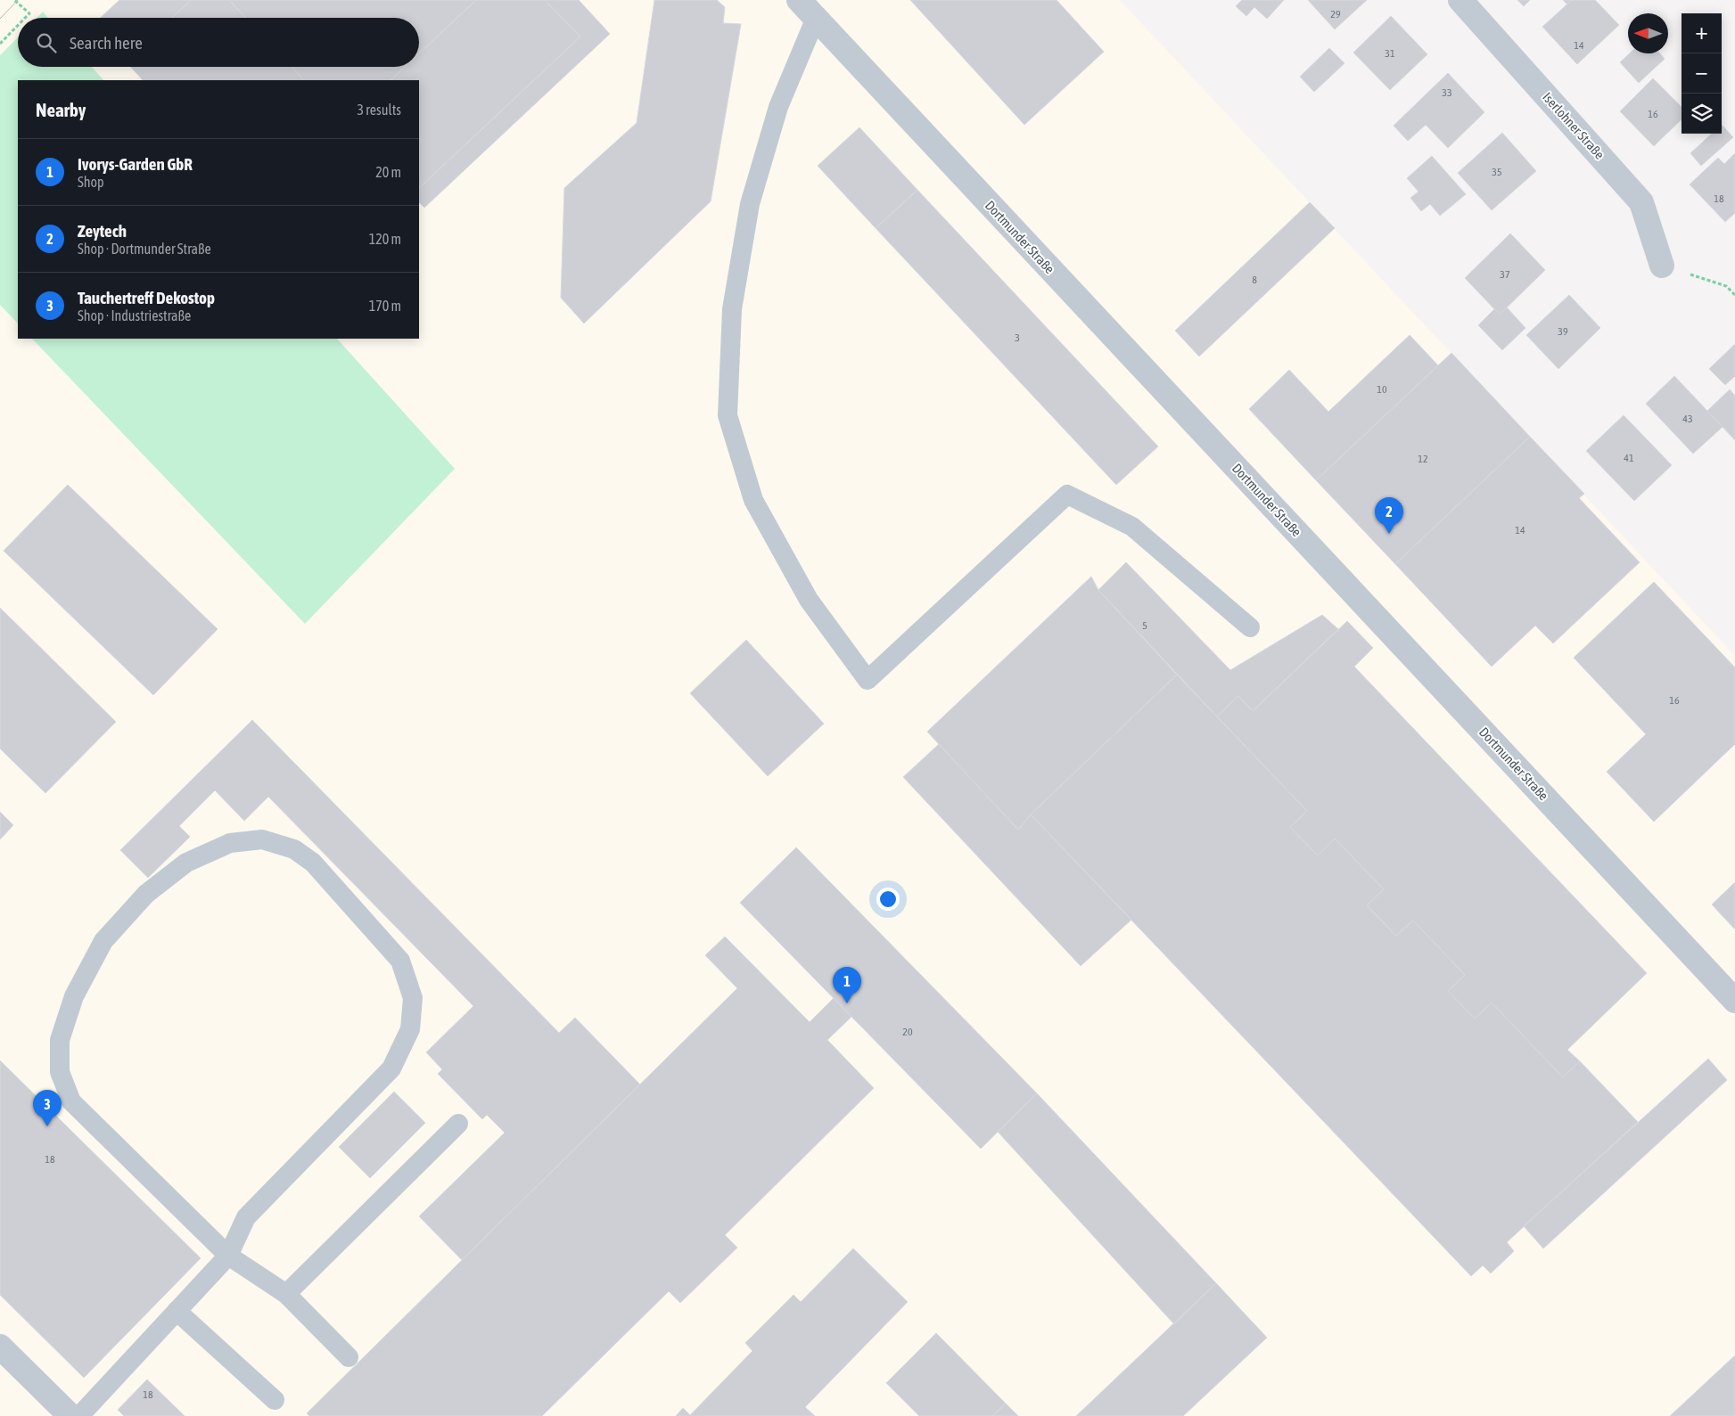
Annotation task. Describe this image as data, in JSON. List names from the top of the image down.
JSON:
{
  "streets": {
    "street": ["Iserlohner Straße", "Dortmunder Straße"]
  },
  "house_numbers": [
    "29",
    "14",
    "31",
    "33",
    "16",
    "35",
    "18",
    "37",
    "8",
    "39",
    "3",
    "10",
    "43",
    "41",
    "12",
    "14",
    "5",
    "16",
    "20",
    "18",
    "18"
  ],
  "north": "left",
  "page": {
    "map_buttons": ["+", "−"],
    "search": "Search here",
    "heading": ["Nearby", "3 results"],
    "list": [
      {
        "mark": "1",
        "name": "Ivorys-Garden GbR",
        "note": "Shop",
        "value": "20 m"
      },
      {
        "mark": "2",
        "name": "Zeytech",
        "note": "Shop · Dortmunder Straße",
        "value": "120 m"
      },
      {
        "mark": "3",
        "name": "Tauchertreff Dekostop",
        "note": "Shop · Industriestraße",
        "value": "170 m"
      }
    ],
    "pins": ["2", "1", "3"]
  }
}
